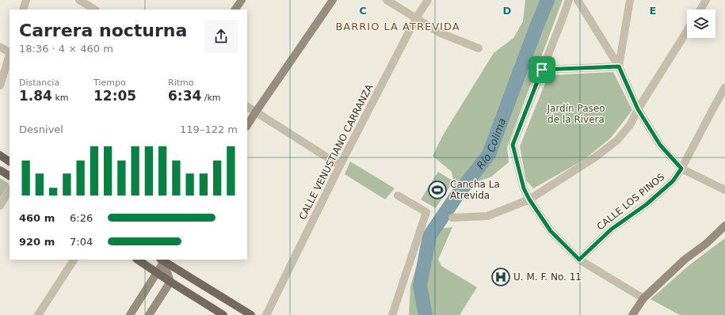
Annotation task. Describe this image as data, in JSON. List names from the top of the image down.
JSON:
{
  "streets": {
    "street": ["CALLE VENUSTIANO CARRANZA", "CALLE LOS PINOS"]
  },
  "districts": ["BARRIO LA ATREVIDA"],
  "water": ["Río Colima"],
  "parks": ["Jardín Paseo de la Rivera"],
  "places": {
    "sports": ["Cancha La Atrevida"],
    "hospital": ["U. M. F. No. 11"]
  },
  "page": {
    "heading": ["Carrera nocturna", "18:36 · 4 × 460 m"],
    "stats": [
      ["Distancia", "1.84 km"],
      ["Tiempo", "12:05"],
      ["Ritmo", "6:34 /km"]
    ],
    "chart": ["Desnivel", "119–122 m"],
    "list": [
      {
        "name": "460 m",
        "note": "6:26"
      },
      {
        "name": "920 m",
        "note": "7:04"
      }
    ]
  },
  "grid": {
    "columns": ["C", "D", "E"]
  }
}
